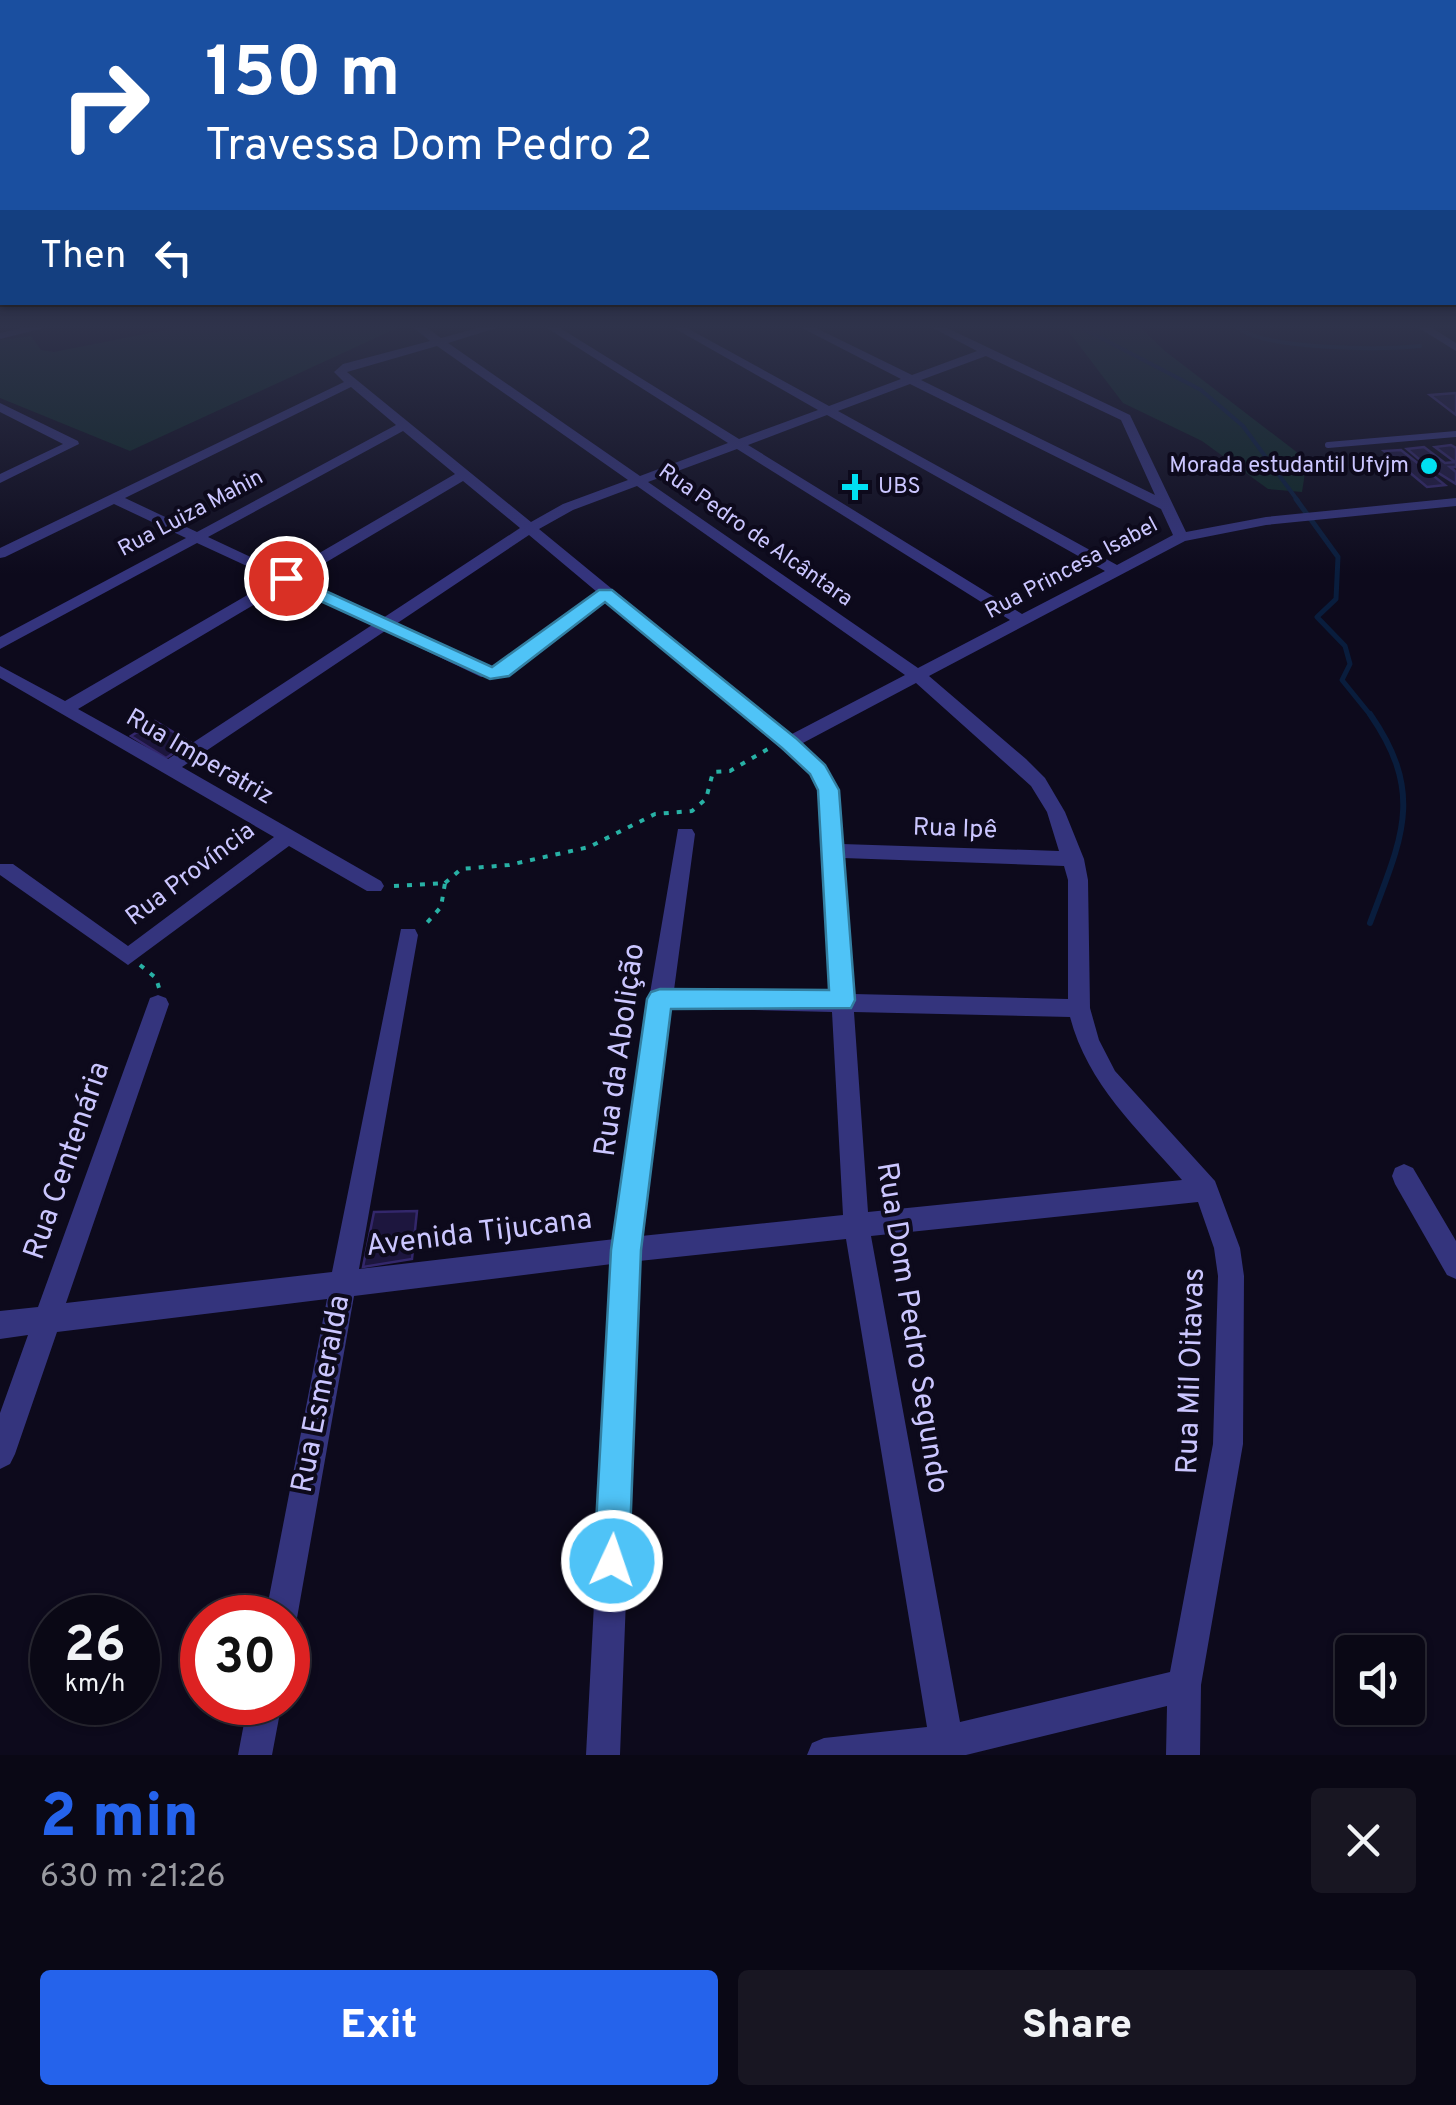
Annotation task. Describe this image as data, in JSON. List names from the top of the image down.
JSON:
{
  "streets": {
    "street": [
      "Rua Luiza Mahin",
      "Rua Pedro de Alcântara",
      "Rua Princesa Isabel",
      "Rua Imperatriz",
      "Rua Ipê",
      "Rua Província",
      "Rua da Abolição",
      "Rua Centenária",
      "Avenida Tijucana",
      "Rua Dom Pedro Segundo",
      "Rua Mil Oitavas",
      "Rua Esmeralda"
    ]
  },
  "crossings": [
    ["Rua Luiza Mahin", "Rua Dom Pedro Segundo"],
    ["Rua Pedro de Alcântara", "Rua Princesa Isabel"],
    ["Rua Pedro de Alcântara", "Rua Mil Oitavas"],
    ["Rua Princesa Isabel", "Rua Dom Pedro Segundo"],
    ["Rua Princesa Isabel", "Rua Mil Oitavas"],
    ["Rua Imperatriz", "Rua Província"],
    ["Rua Ipê", "Rua Dom Pedro Segundo"],
    ["Rua Ipê", "Rua Mil Oitavas"],
    ["Rua da Abolição", "Avenida Tijucana"],
    ["Rua Centenária", "Avenida Tijucana"],
    ["Avenida Tijucana", "Rua Dom Pedro Segundo"],
    ["Avenida Tijucana", "Rua Mil Oitavas"],
    ["Avenida Tijucana", "Rua Esmeralda"]
  ],
  "places": {
    "other": ["Morada estudantil Ufvjm"],
    "health": ["UBS"]
  },
  "page": {
    "turn": ["150 m", "Travessa Dom Pedro 2"],
    "then": "Then",
    "speed": "26 km/h",
    "limit": "30",
    "heading": ["2 min", "630 m · 21:26"],
    "buttons": ["Exit", "Share"]
  }
}
